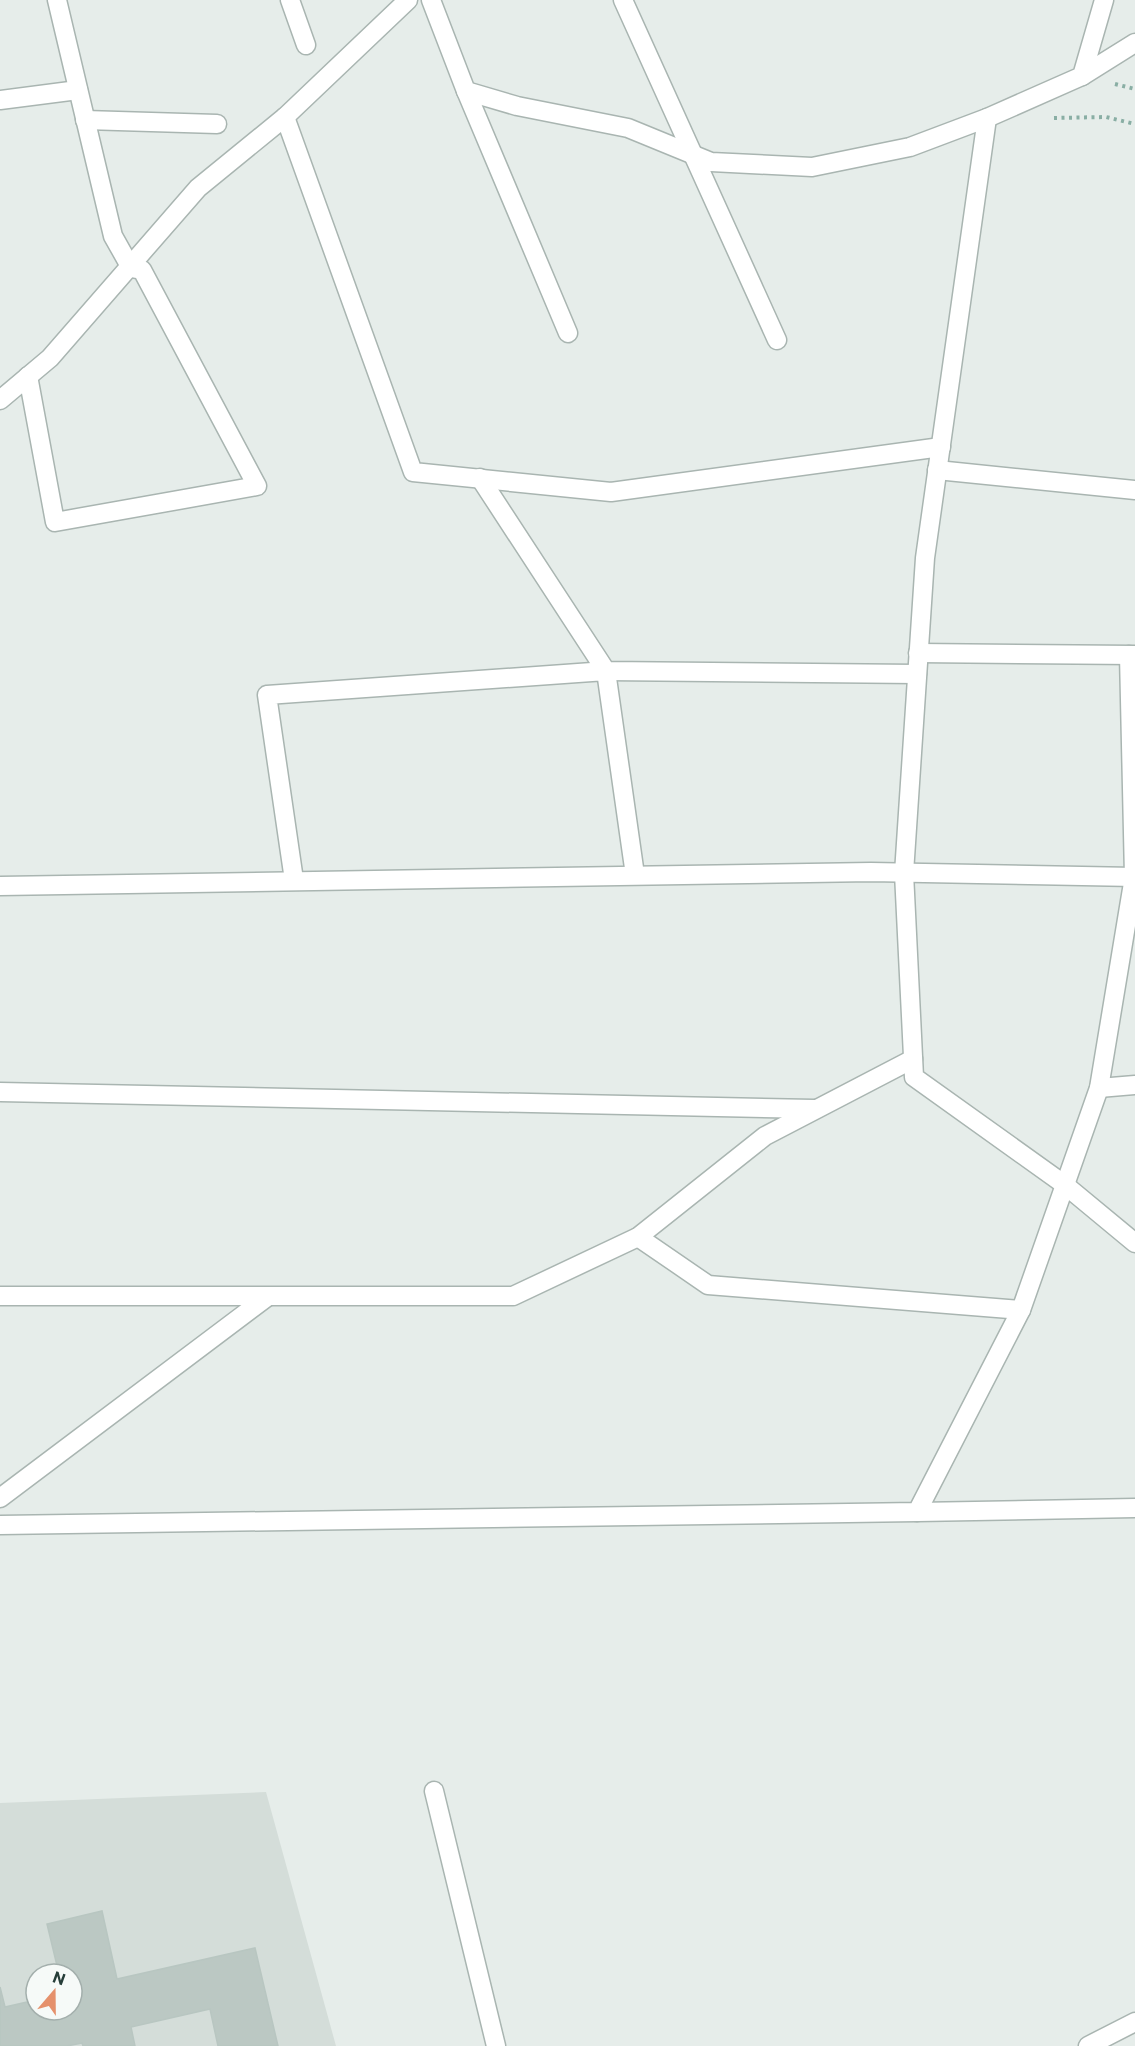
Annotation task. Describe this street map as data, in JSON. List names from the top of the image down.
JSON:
{
  "north": "top"
}
